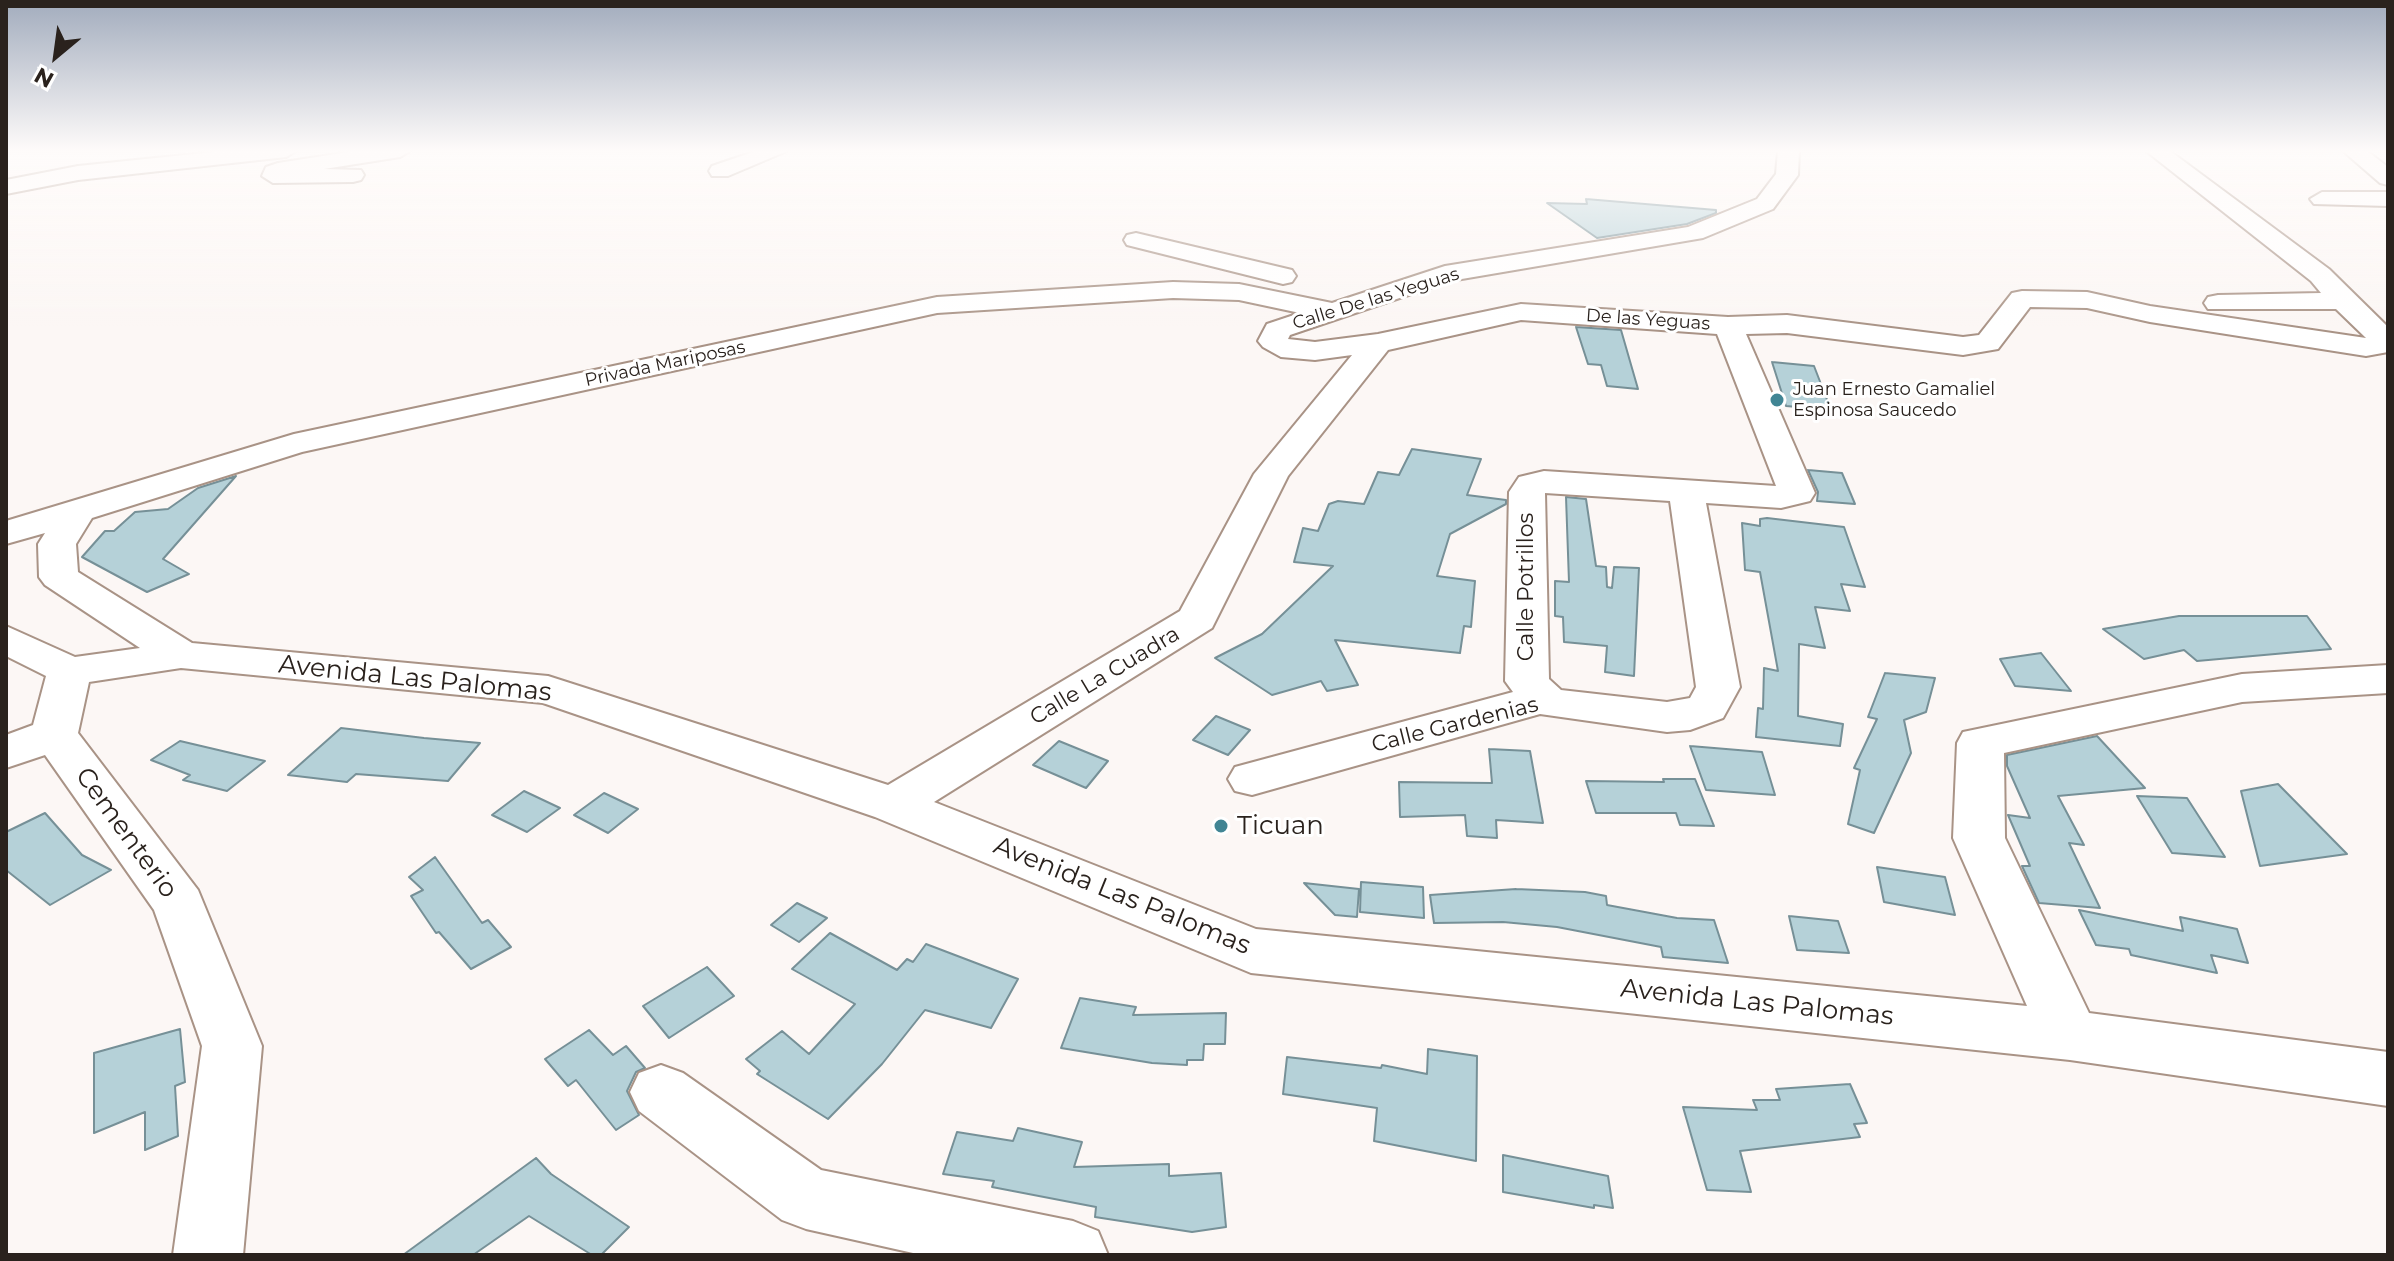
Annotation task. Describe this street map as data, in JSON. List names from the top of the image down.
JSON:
{
  "streets": {
    "street": [
      "Calle De las Yeguas",
      "De las Yeguas",
      "Privada Mariposas",
      "Calle Potrillos",
      "Calle La Cuadra",
      "Avenida Las Palomas",
      "Calle Gardenias",
      "Cementerio"
    ]
  },
  "crossings": [
    ["Calle De las Yeguas", "De las Yeguas"],
    ["Calle De las Yeguas", "Privada Mariposas"],
    ["De las Yeguas", "Calle Potrillos"],
    ["De las Yeguas", "Calle La Cuadra"],
    ["De las Yeguas", "Calle Gardenias"],
    ["Calle Potrillos", "Calle Gardenias"],
    ["Calle La Cuadra", "Avenida Las Palomas"],
    ["Avenida Las Palomas", "Cementerio"]
  ],
  "places": ["Juan Ernesto Gamaliel Espinosa Saucedo", "Ticuan"],
  "north": "bottom left"
}
